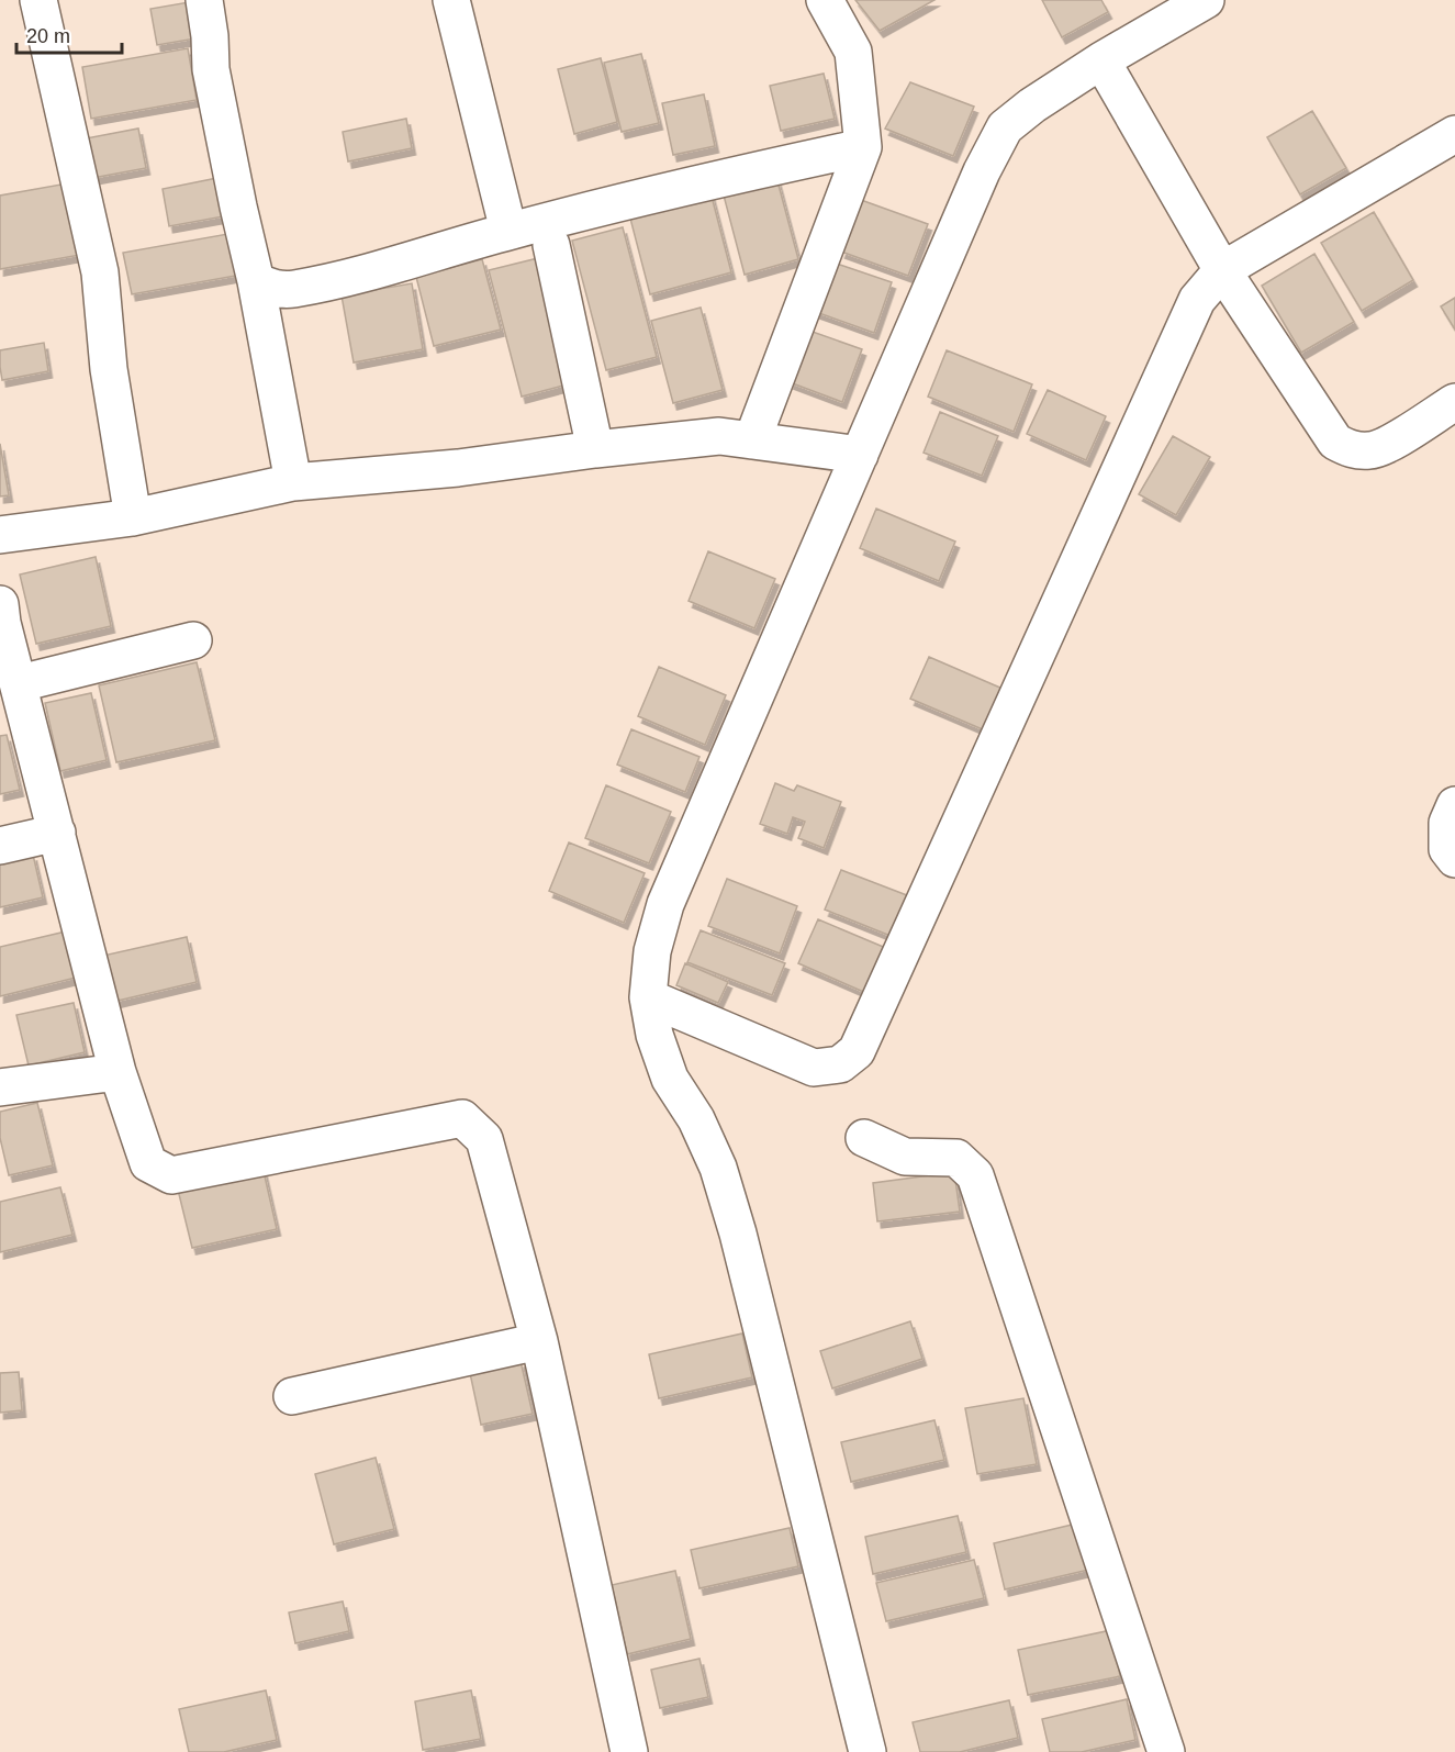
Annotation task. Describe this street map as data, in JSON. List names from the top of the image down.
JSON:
{
  "scale_bar": "20 m"
}
